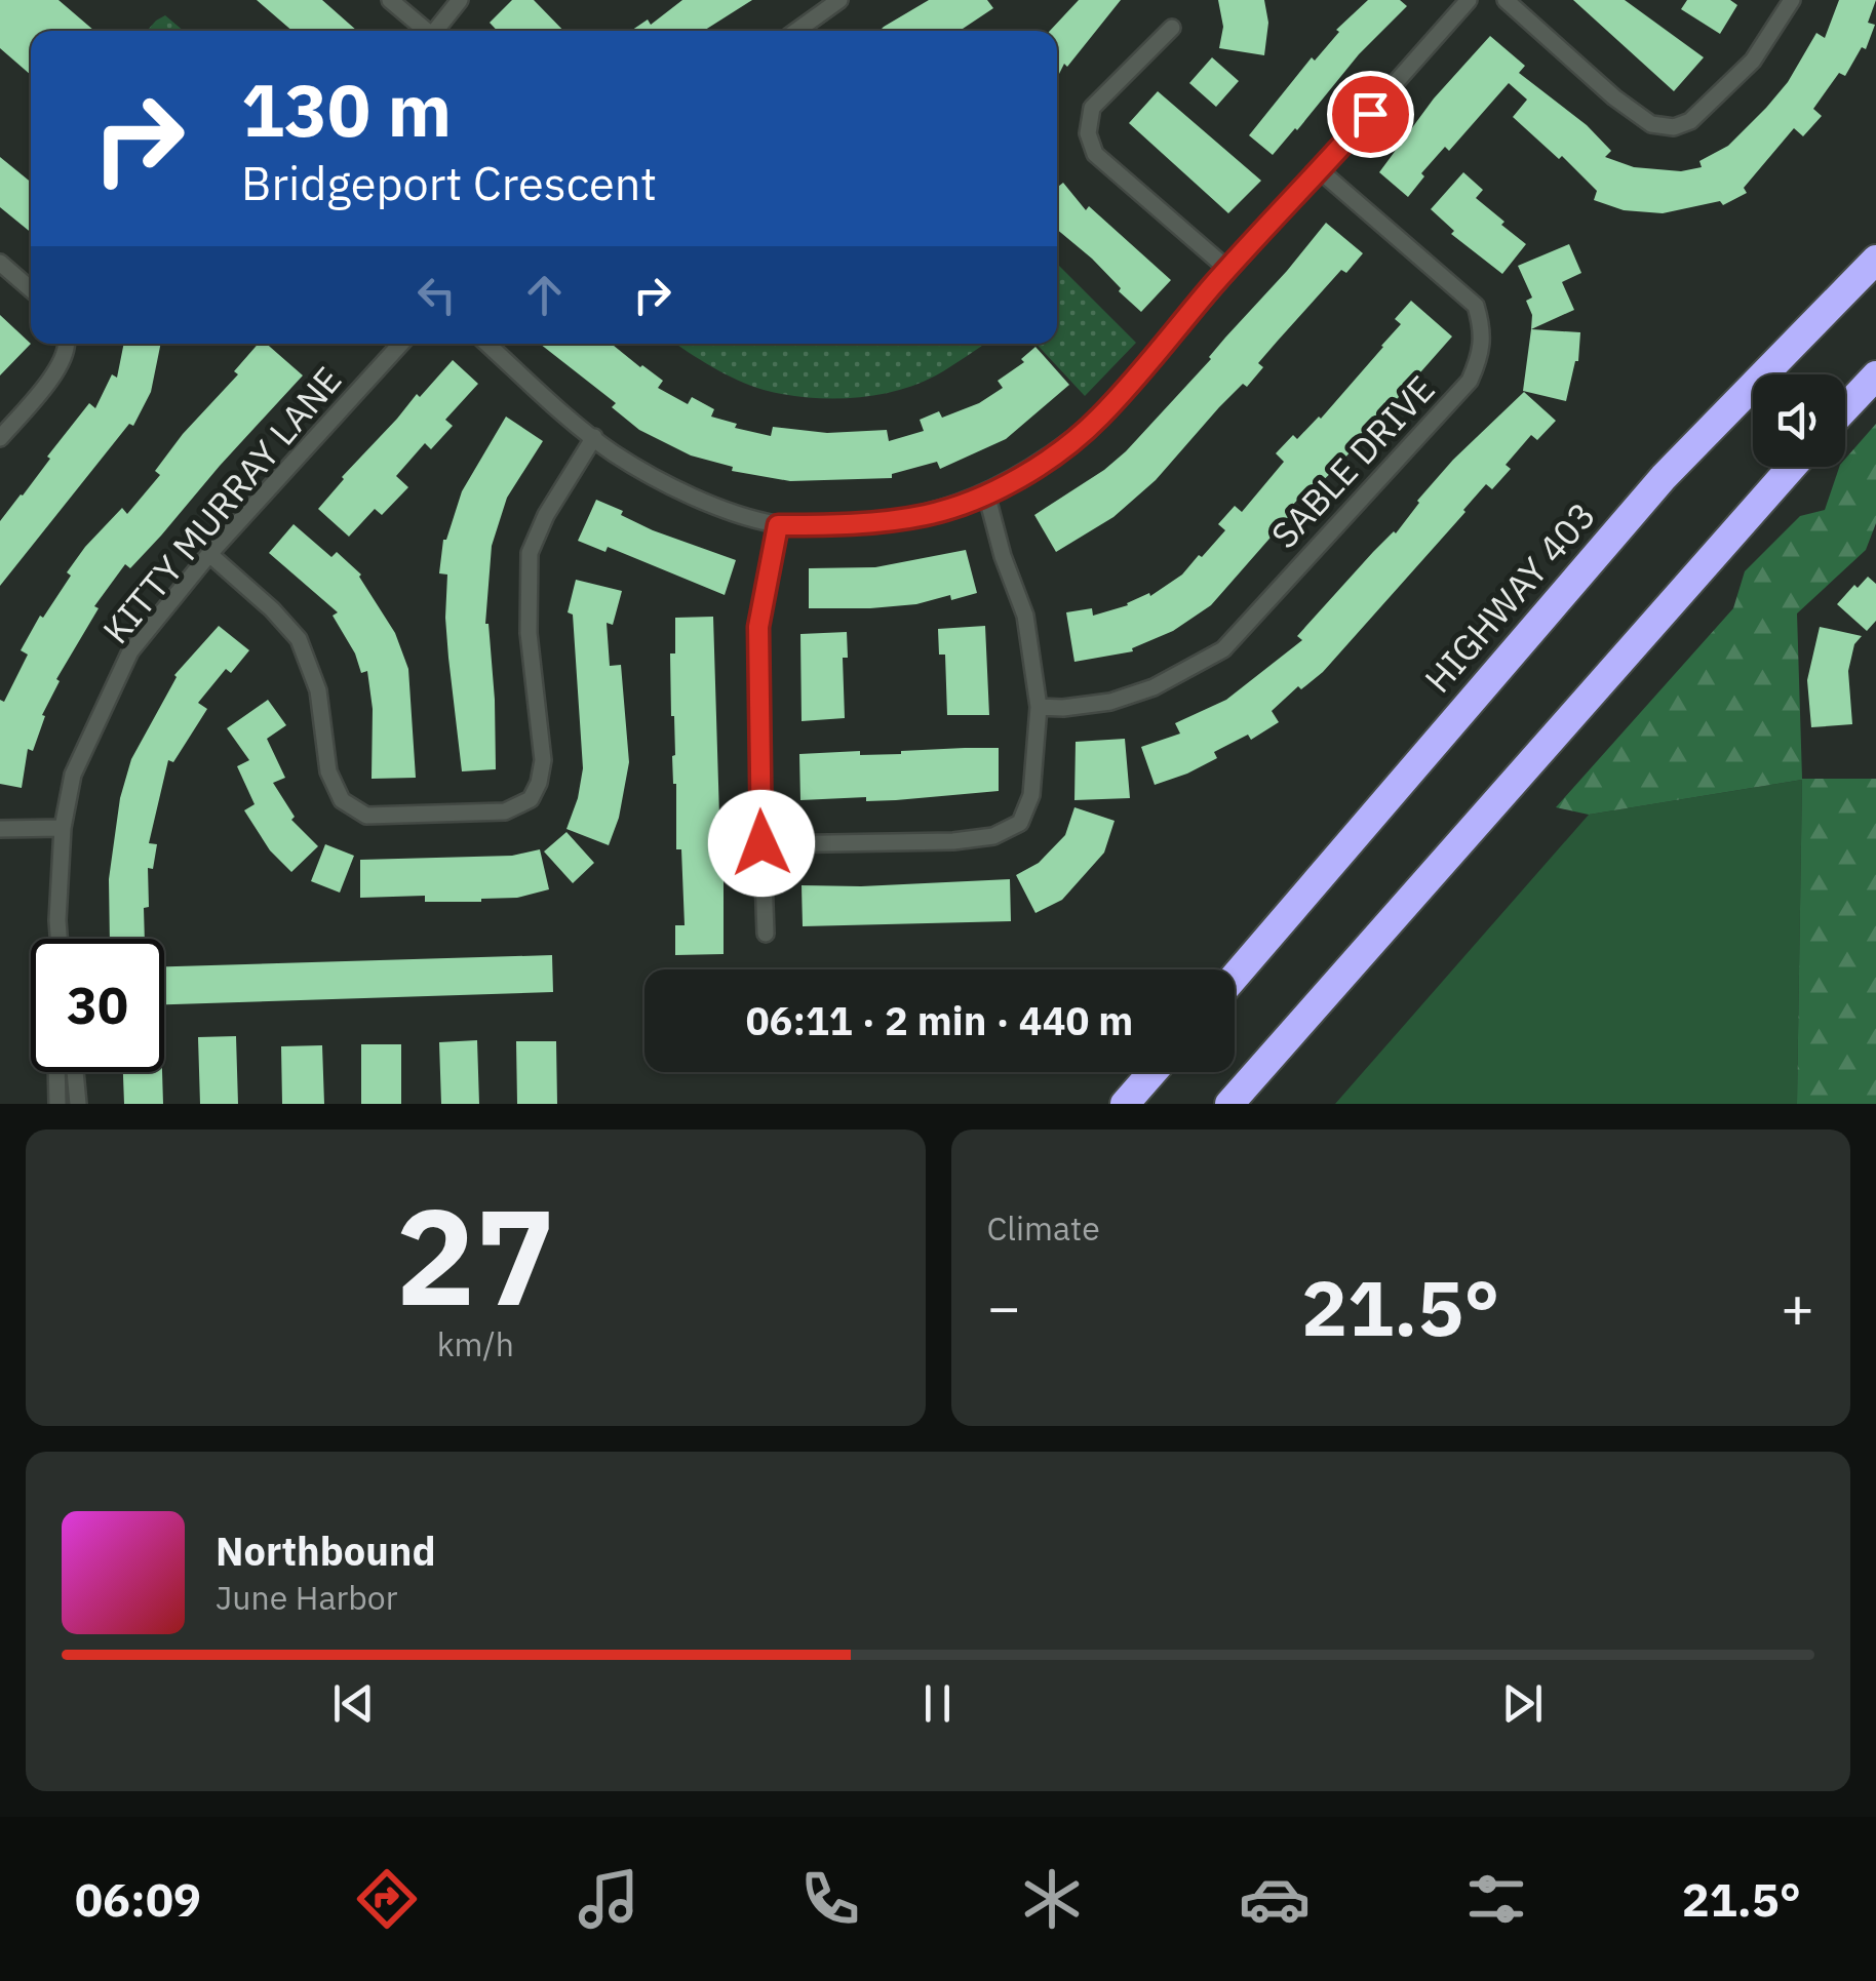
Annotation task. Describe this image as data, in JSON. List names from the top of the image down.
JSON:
{
  "streets": {
    "highway": ["HIGHWAY 403"],
    "street": ["SABLE DRIVE", "KITTY MURRAY LANE"]
  },
  "page": {
    "turn": ["130 m", "Bridgeport Crescent"],
    "limit": "30",
    "trip": "06:11 · 2 min · 440 m",
    "tile": [
      ["27", "km/h"],
      "Climate"
    ],
    "heat": ["−", "21.5°", "+"],
    "song": ["Northbound", "June Harbor"],
    "tabs": ["06:09", "21.5°"]
  }
}
